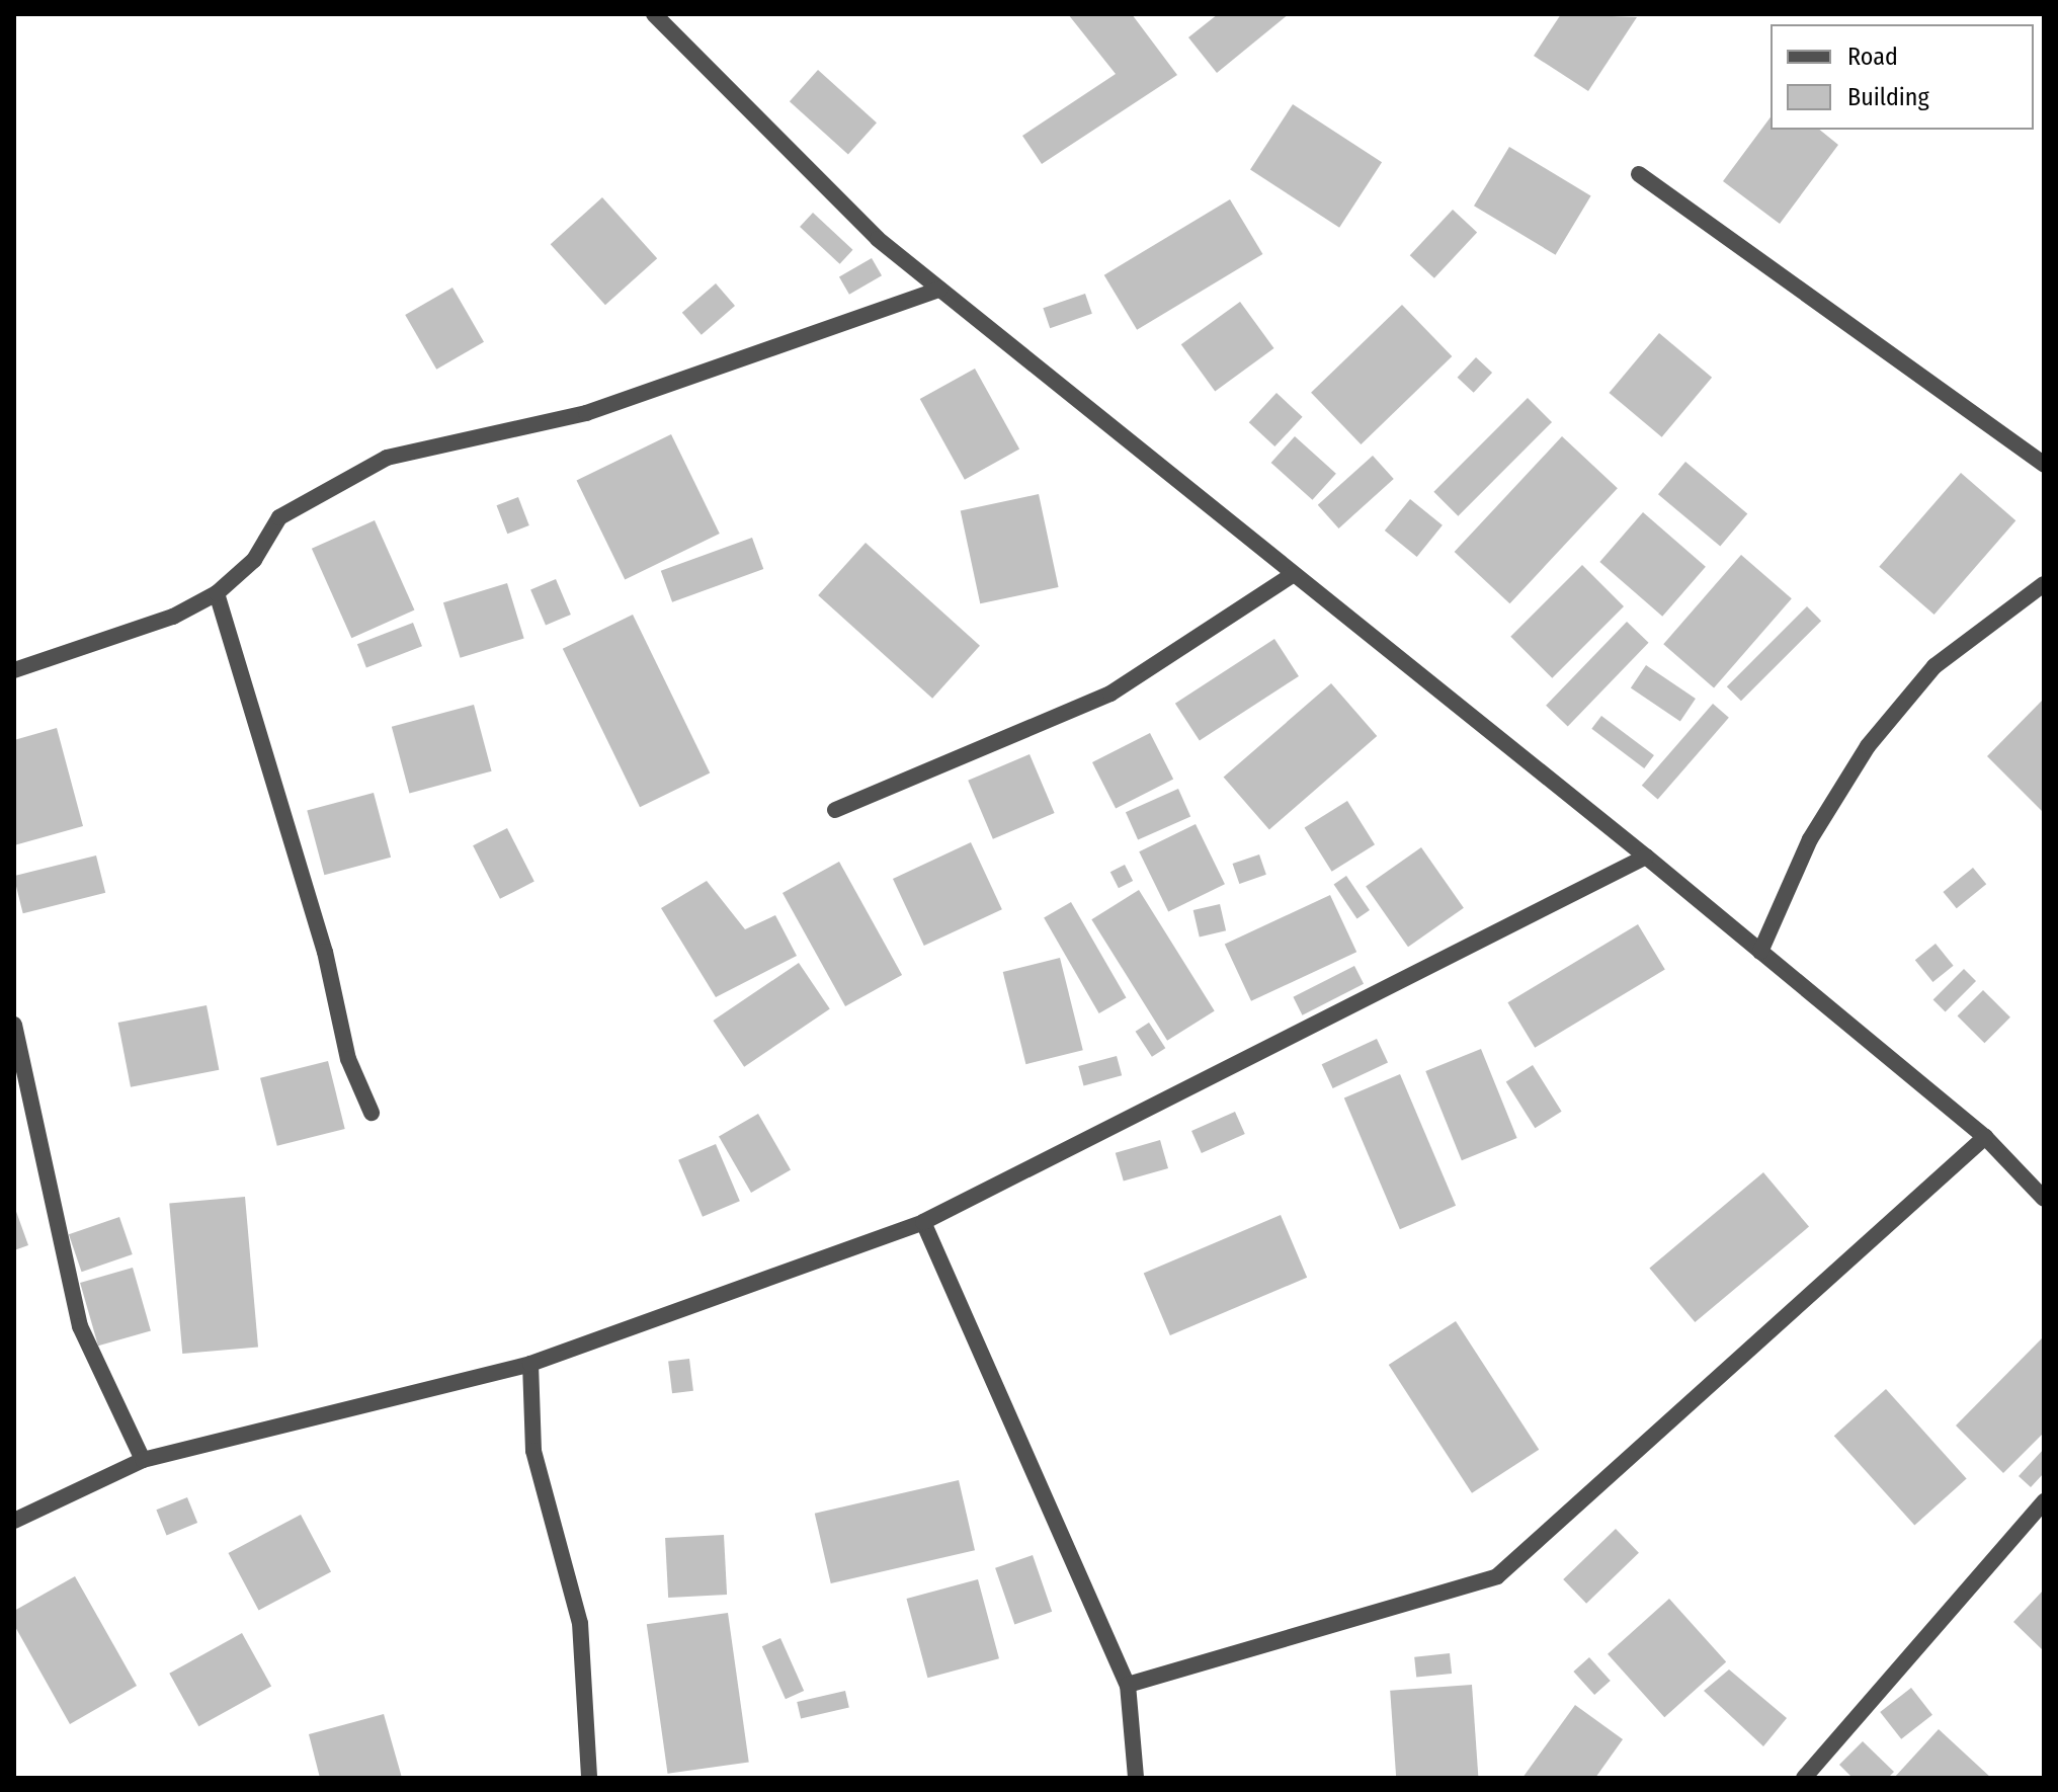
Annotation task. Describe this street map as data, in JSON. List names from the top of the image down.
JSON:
{
  "legend": ["Road", "Building"]
}
